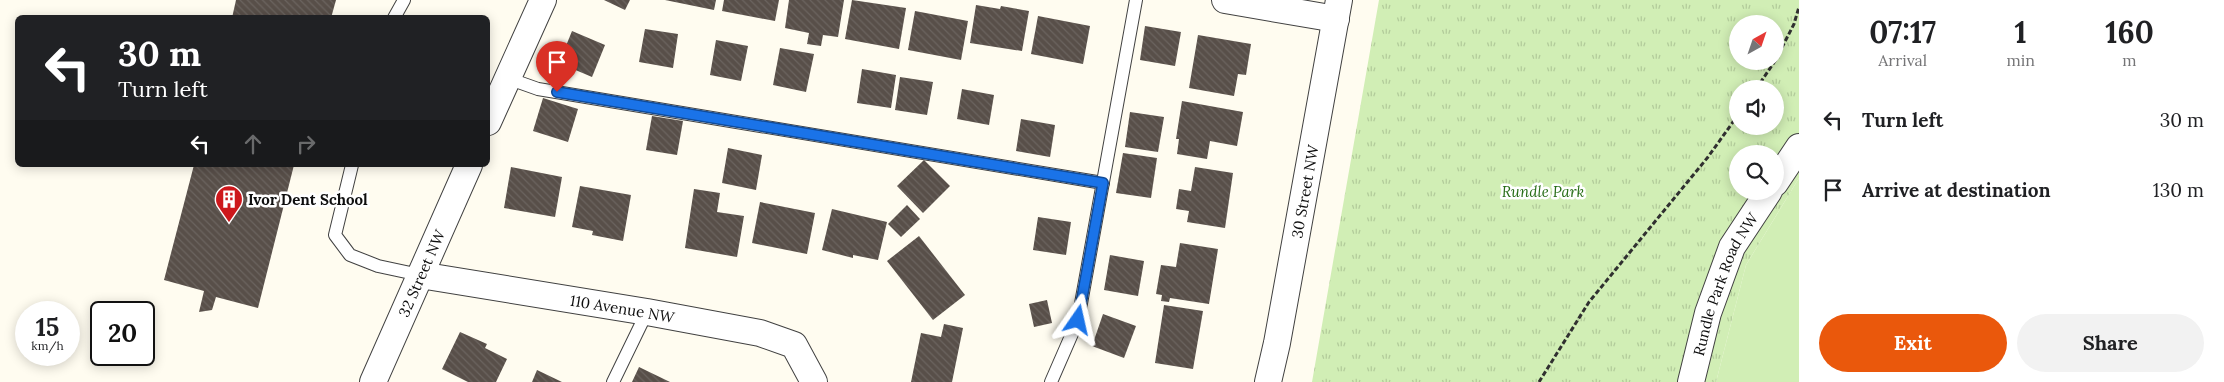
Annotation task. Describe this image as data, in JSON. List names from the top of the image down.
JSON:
{
  "streets": {
    "street": [
      "30 Street NW",
      "32 Street NW",
      "Rundle Park Road NW",
      "110 Avenue NW"
    ]
  },
  "crossings": [
    ["32 Street NW", "110 Avenue NW"]
  ],
  "parks": ["Rundle Park"],
  "places": {
    "building": ["Ivor Dent School"]
  },
  "north": "top right",
  "page": {
    "eta": [
      "07:17",
      "Arrival",
      "1",
      "min",
      "160",
      "m"
    ],
    "turn": ["30 m", "Turn left"],
    "list": [
      {
        "name": "Turn left",
        "value": "30 m"
      },
      {
        "name": "Arrive at destination",
        "value": "130 m"
      }
    ],
    "speed": "15 km/h",
    "limit": "20",
    "buttons": ["Exit", "Share"]
  }
}
